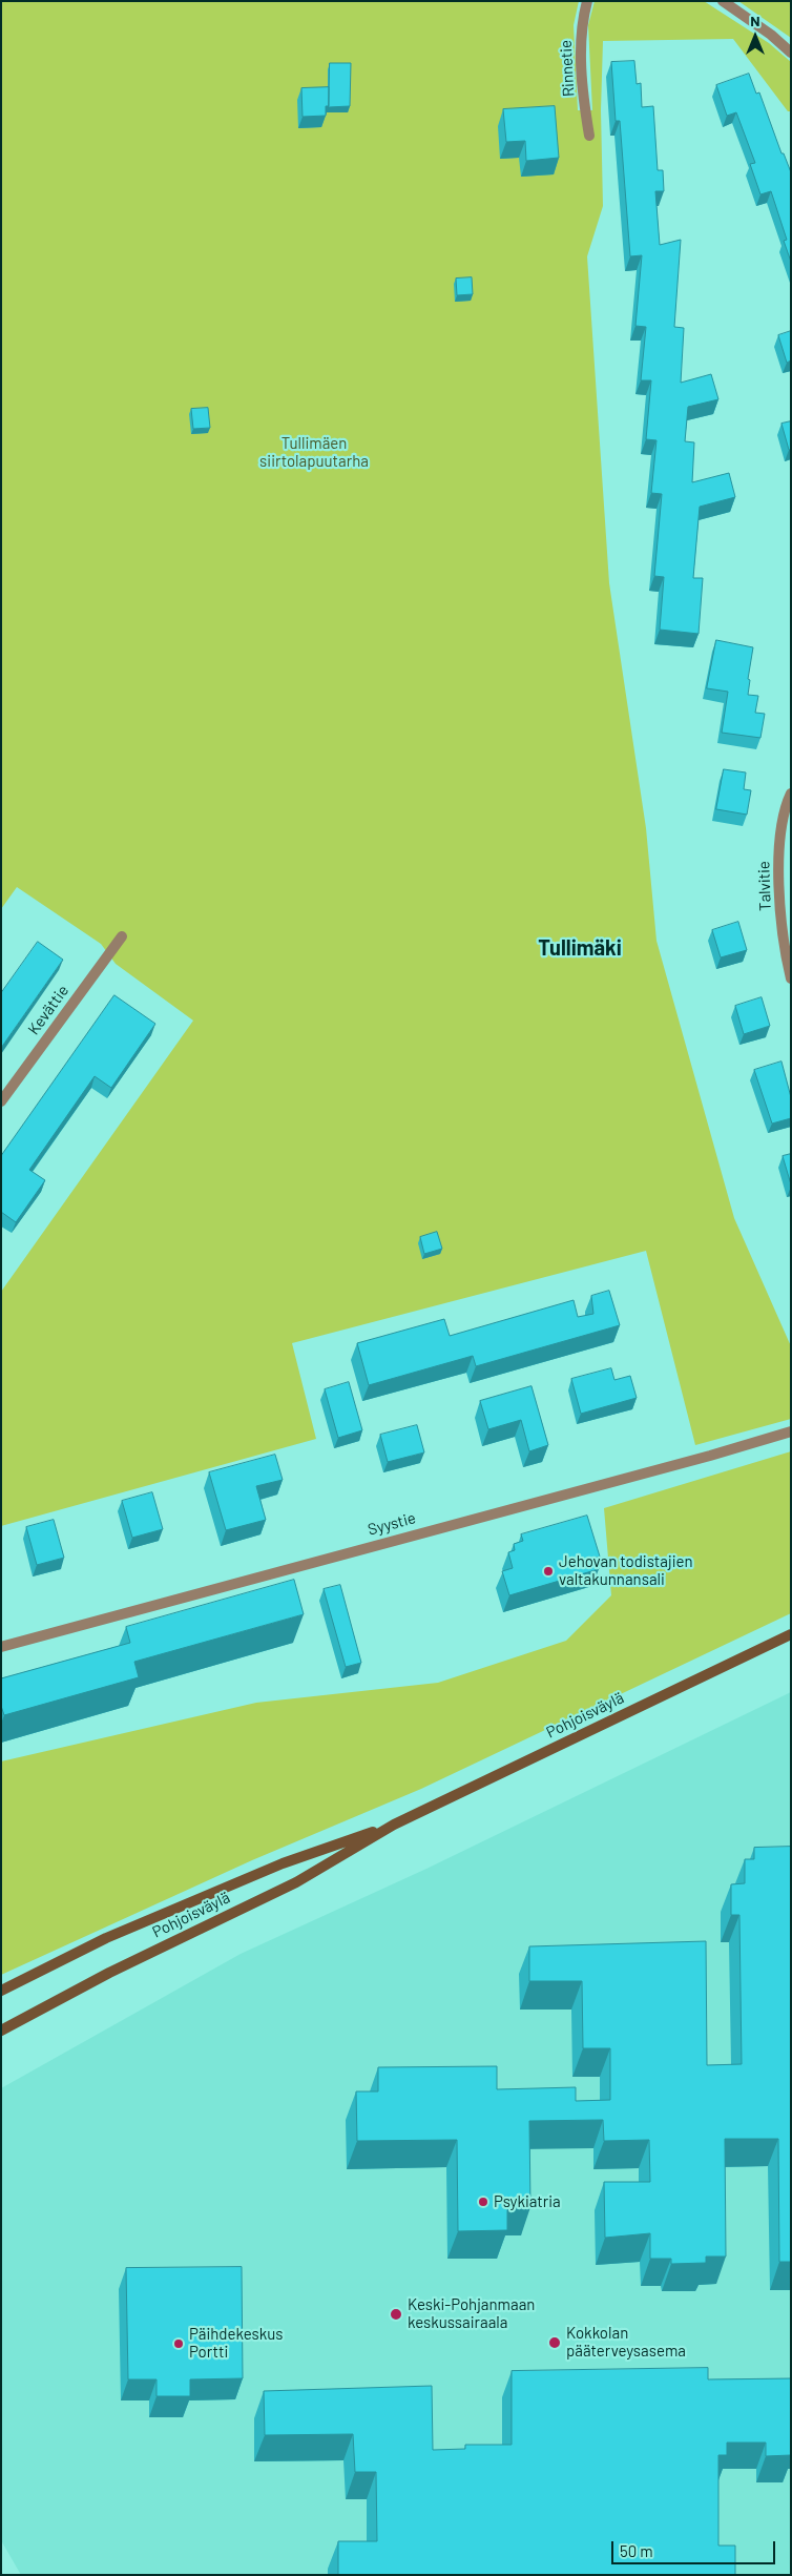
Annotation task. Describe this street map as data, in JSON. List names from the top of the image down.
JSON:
{
  "streets": {
    "main road": ["Pohjoisväylä"],
    "street": [
      "Rinnetie",
      "Talvitie",
      "Kevättie",
      "Syystie"
    ]
  },
  "districts": ["Tullimäki"],
  "parks": ["Tullimäen siirtolapuutarha"],
  "places": [
    "Jehovan todistajien valtakunnansali",
    "Psykiatria",
    "Keski-Pohjanmaan keskussairaala",
    "Kokkolan pääterveysasema",
    "Päihdekeskus Portti"
  ],
  "scale_bar": "50 m",
  "north": "top"
}
